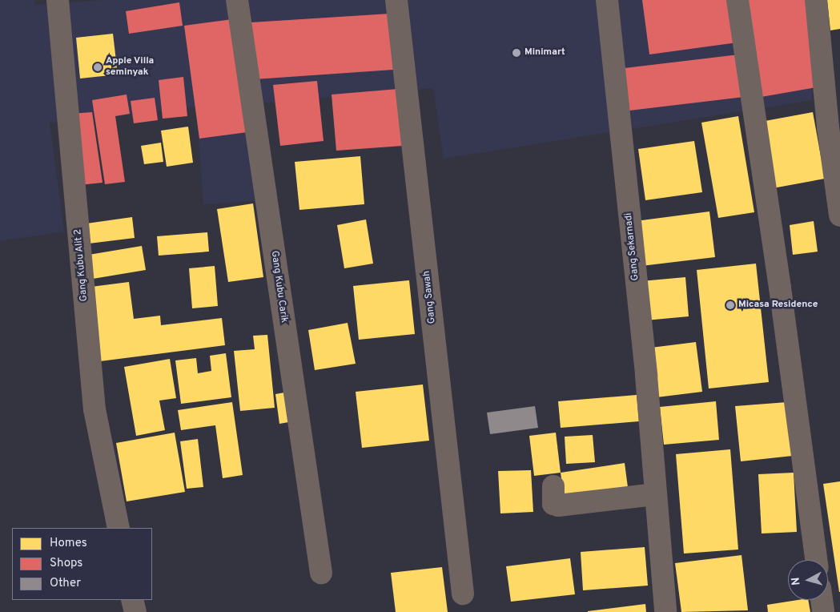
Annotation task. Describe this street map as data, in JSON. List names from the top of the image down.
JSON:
{
  "streets": {
    "street": [
      "Gang Sekarnadi",
      "Gang Kubu Alit 2",
      "Gang Kubu Carik",
      "Gang Sawah"
    ]
  },
  "places": ["Minimart", "Apple Villa seminyak", "Micasa Residence"],
  "legend": ["Homes", "Shops", "Other"],
  "north": "left"
}
